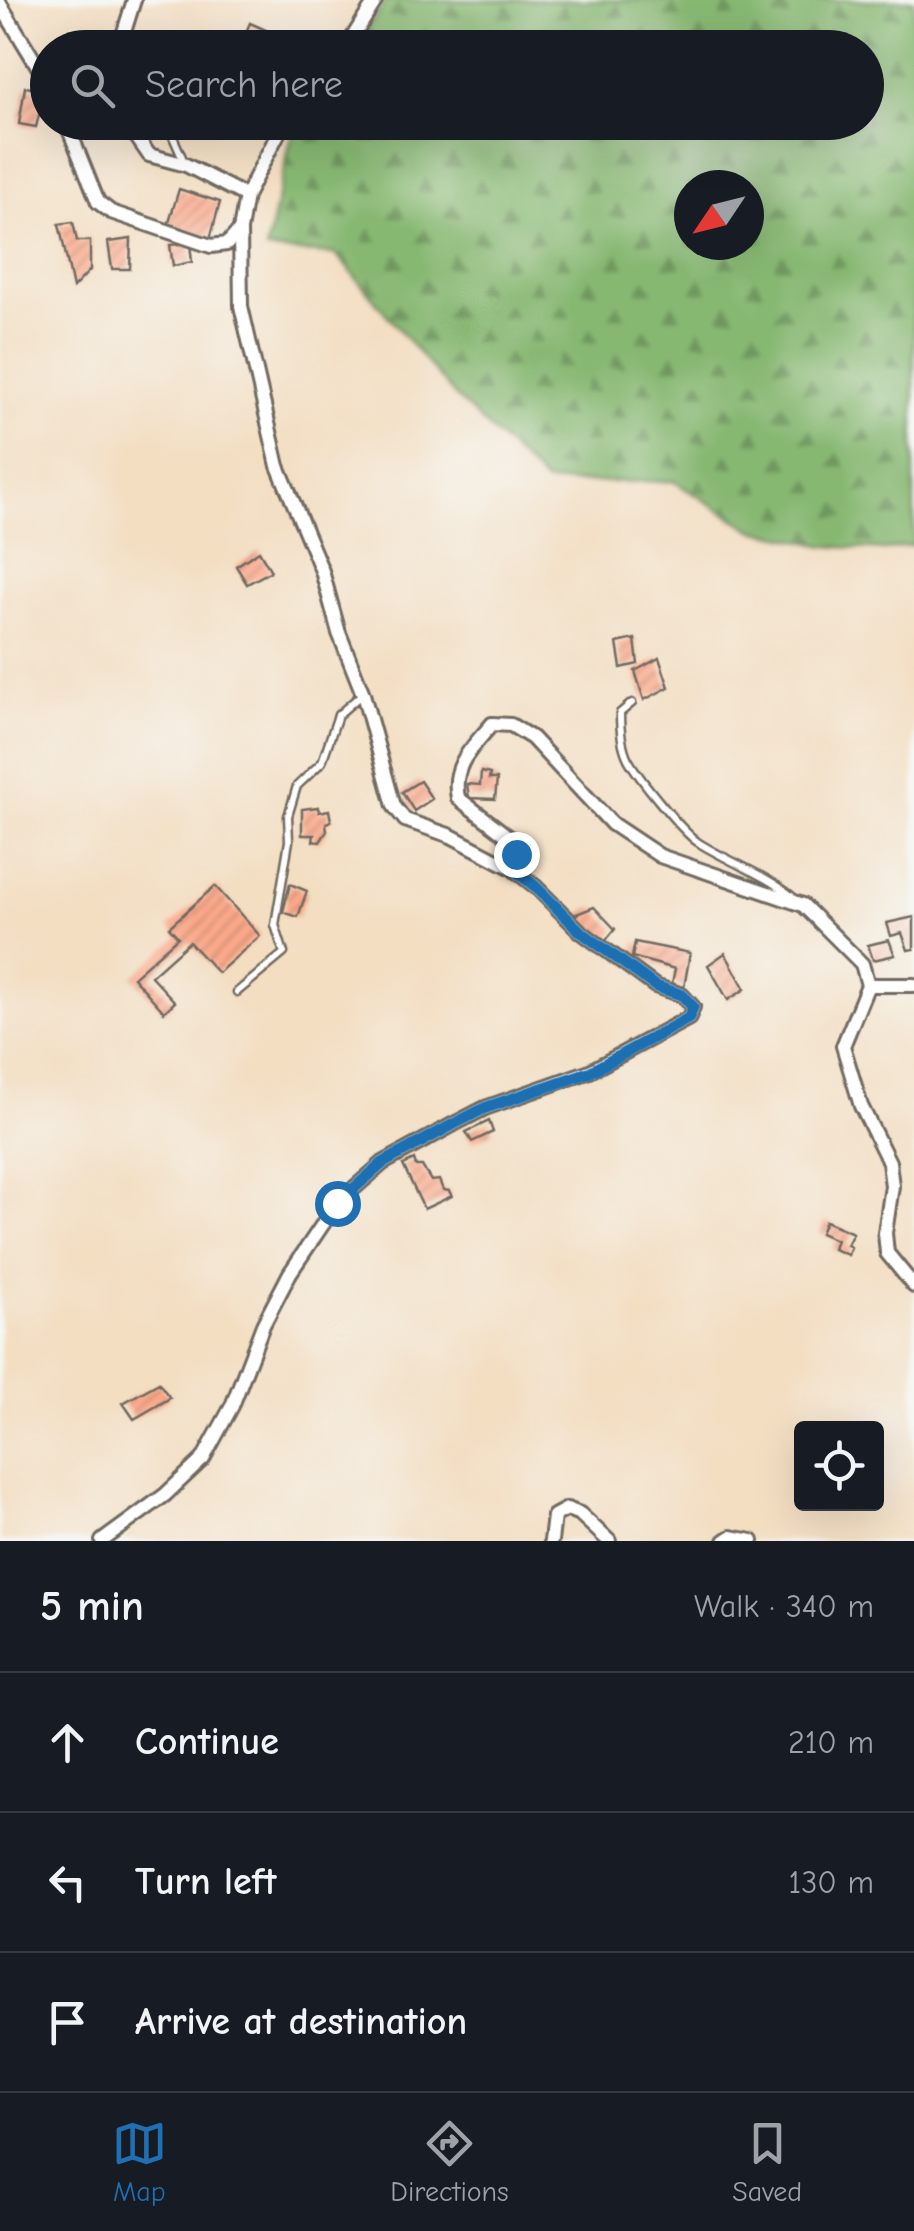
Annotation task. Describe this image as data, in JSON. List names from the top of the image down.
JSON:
{
  "north": "bottom left",
  "page": {
    "search": "Search here",
    "heading": ["5 min", "Walk · 340 m"],
    "list": [
      ["Continue", "210 m"],
      ["Turn left", "130 m"],
      "Arrive at destination"
    ],
    "nav": ["Map", "Directions", "Saved"]
  }
}
